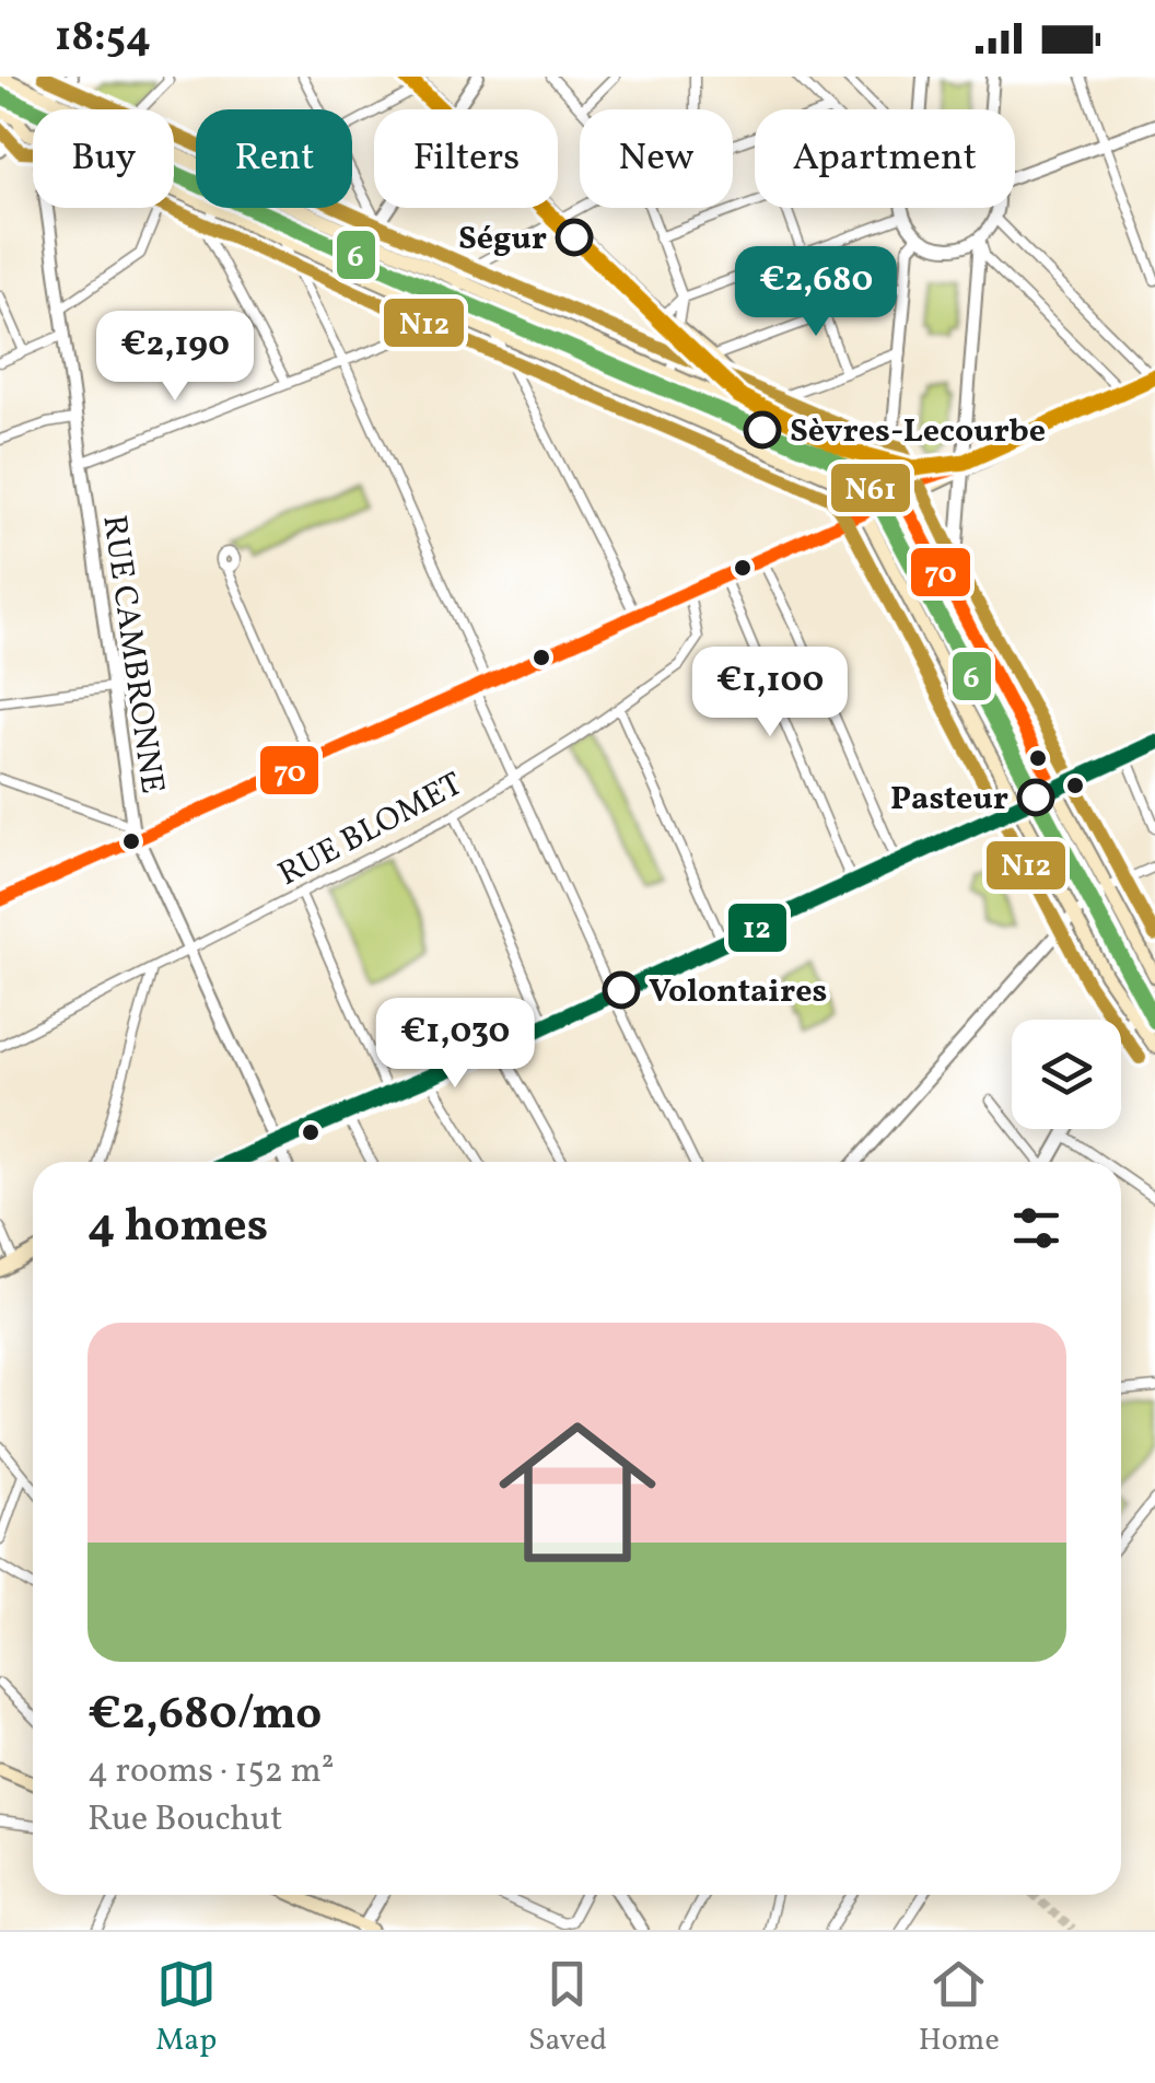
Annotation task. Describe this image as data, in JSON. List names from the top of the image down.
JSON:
{
  "streets": {
    "street": ["RUE CAMBRONNE", "RUE BLOMET"]
  },
  "crossings": [
    ["RUE CAMBRONNE", "RUE BLOMET"]
  ],
  "places": [
    "Ségur",
    "Sèvres-Lecourbe",
    "Pasteur",
    "Volontaires"
  ],
  "lines": [
    "transit line N12",
    "transit line 6",
    "transit line 70",
    "transit line N61",
    "transit line 12"
  ],
  "page": {
    "status": "18:54",
    "chip": [
      "Buy",
      "Rent",
      "Filters",
      "New",
      "Apartment"
    ],
    "price": [
      "€2,680",
      "€2,190",
      "€1,100",
      "€1,030"
    ],
    "heading": "4 homes",
    "list": [
      {
        "name": "€2,680/mo",
        "note": "4 rooms · 152 m² · Rue Bouchut"
      }
    ],
    "tabs": ["Map", "Saved", "Home"]
  }
}
